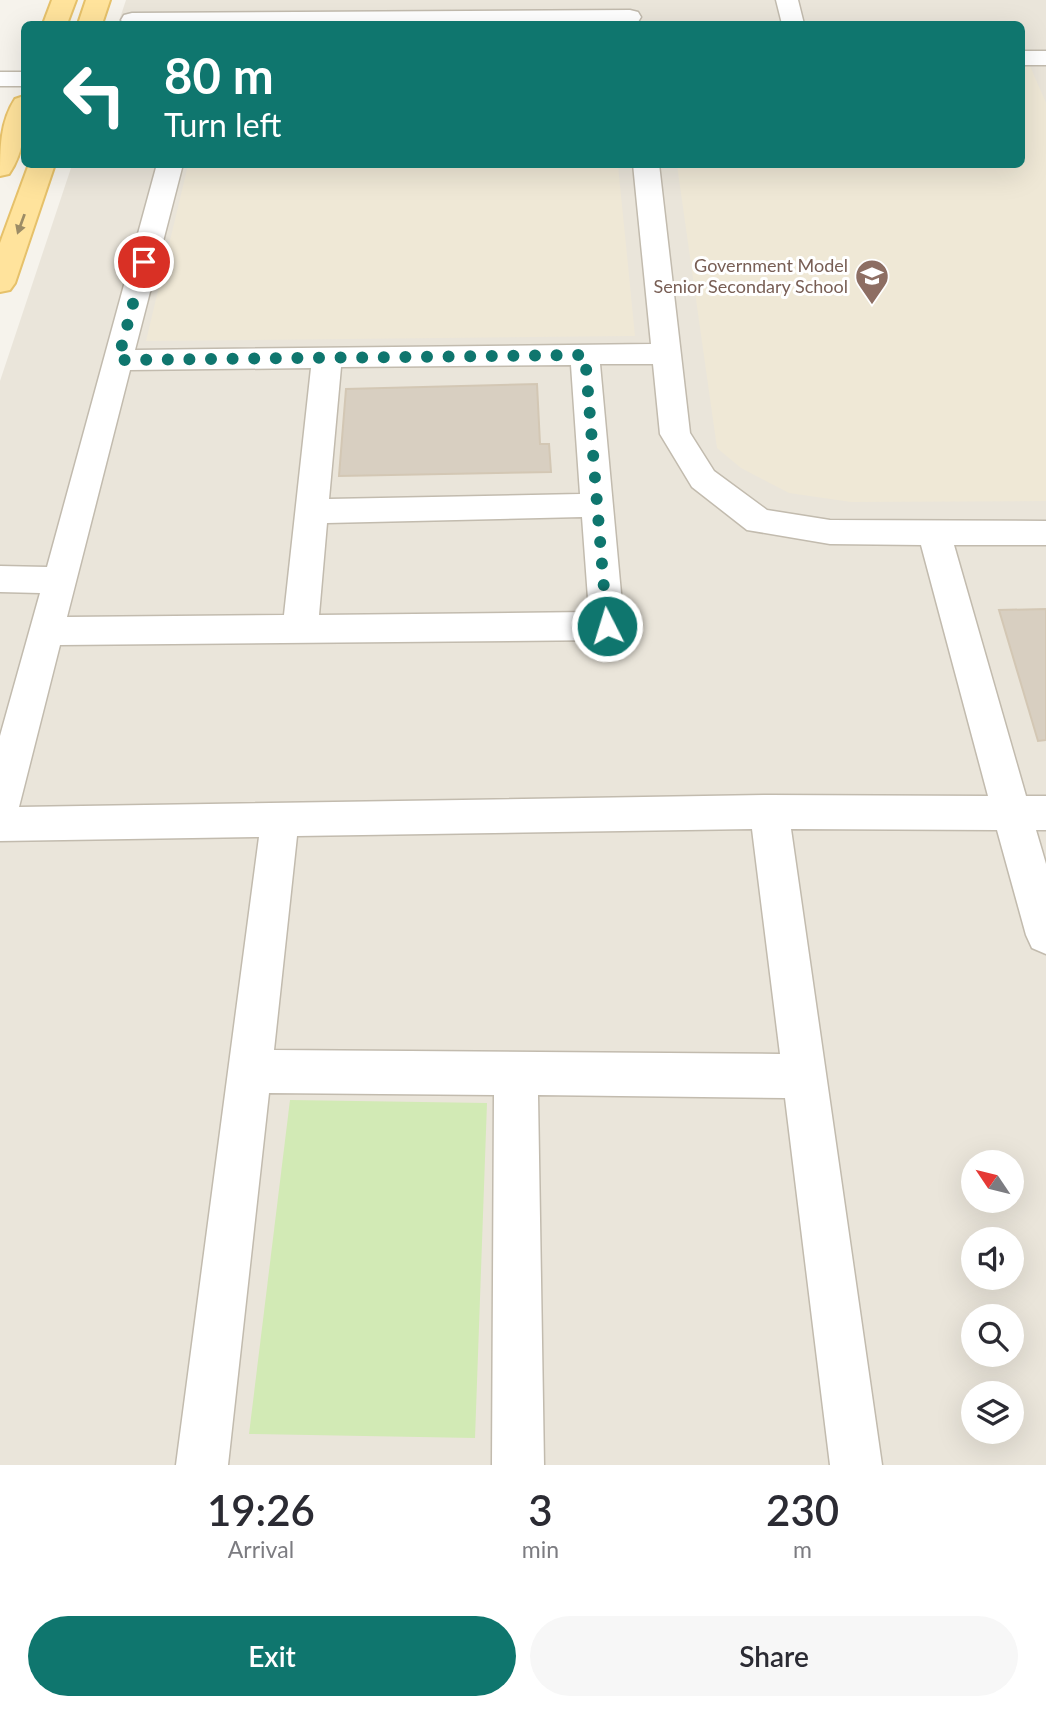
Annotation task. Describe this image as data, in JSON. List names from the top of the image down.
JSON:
{
  "places": {
    "school or university": ["Government Model Senior Secondary School"]
  },
  "north": "top left",
  "page": {
    "turn": ["80 m", "Turn left"],
    "eta": [
      "19:26",
      "Arrival",
      "3",
      "min",
      "230",
      "m"
    ],
    "buttons": ["Exit", "Share"]
  }
}
